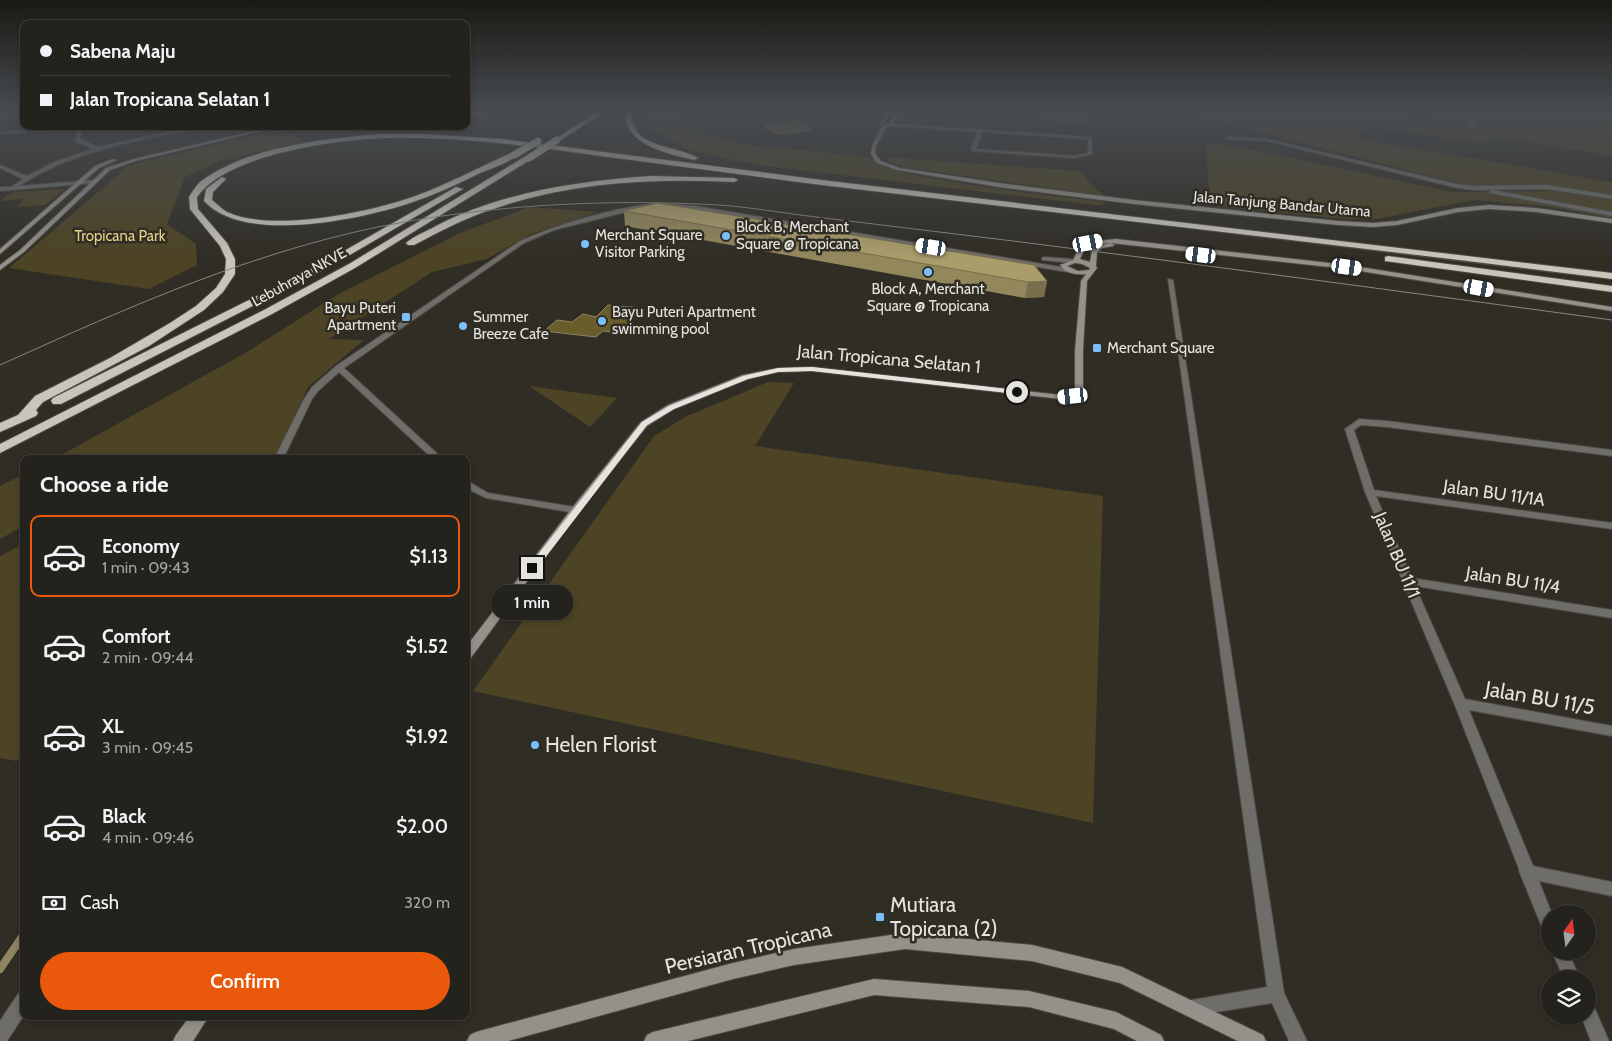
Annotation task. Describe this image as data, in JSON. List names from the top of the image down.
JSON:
{
  "streets": {
    "highway": ["Lebuhraya NKVE"],
    "street": [
      "Jalan Tanjung Bandar Utama",
      "Jalan Tropicana Selatan 1",
      "Jalan BU 11/1A",
      "Jalan BU 11/1",
      "Jalan BU 11/4",
      "Jalan BU 11/5",
      "Persiaran Tropicana"
    ]
  },
  "crossings": [
    ["Jalan BU 11/1A", "Jalan BU 11/1"],
    ["Jalan BU 11/1", "Jalan BU 11/4"],
    ["Jalan BU 11/1", "Jalan BU 11/5"]
  ],
  "parks": ["Tropicana Park"],
  "places": {
    "other": [
      "Block B, Merchant Square @ Tropicana",
      "Merchant Square Visitor Parking",
      "Block A, Merchant Square @ Tropicana",
      "Bayu Puteri Apartment swimming pool",
      "Summer Breeze Cafe",
      "Helen Florist"
    ],
    "transit": ["Bayu Puteri Apartment", "Merchant Square", "Mutiara Topicana (2)"]
  },
  "north": "top",
  "page": {
    "banner": ["Sabena Maju", "Jalan Tropicana Selatan 1"],
    "heading": "Choose a ride",
    "list": [
      {
        "name": "Economy",
        "note": "1 min · 09:43",
        "value": "$1.13"
      },
      {
        "name": "Comfort",
        "note": "2 min · 09:44",
        "value": "$1.52"
      },
      {
        "name": "XL",
        "note": "3 min · 09:45",
        "value": "$1.92"
      },
      {
        "name": "Black",
        "note": "4 min · 09:46",
        "value": "$2.00"
      }
    ],
    "bubble": "1 min",
    "pay": ["Cash", "320 m"],
    "buttons": "Confirm"
  }
}
